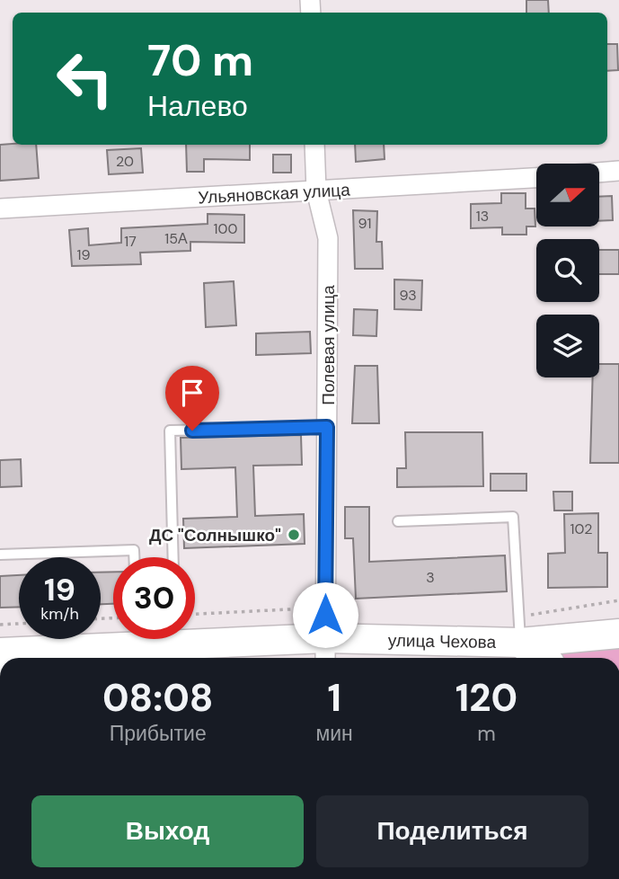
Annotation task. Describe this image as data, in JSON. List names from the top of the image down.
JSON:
{
  "streets": {
    "main road": ["улица Чехова"],
    "street": ["Ульяновская улица", "Полевая улица"]
  },
  "crossings": [
    ["Ульяновская улица", "Полевая улица"],
    ["Полевая улица", "улица Чехова"]
  ],
  "places": ["ДС \"Солнышко\""],
  "house_numbers": [
    "20",
    "13",
    "91",
    "100",
    "15А",
    "17",
    "19",
    "93",
    "102",
    "3"
  ],
  "north": "right",
  "page": {
    "turn": ["70 m", "Налево"],
    "speed": "19 km/h",
    "limit": "30",
    "eta": [
      "08:08",
      "Прибытие",
      "1",
      "мин",
      "120",
      "m"
    ],
    "buttons": ["Выход", "Поделиться"]
  }
}
